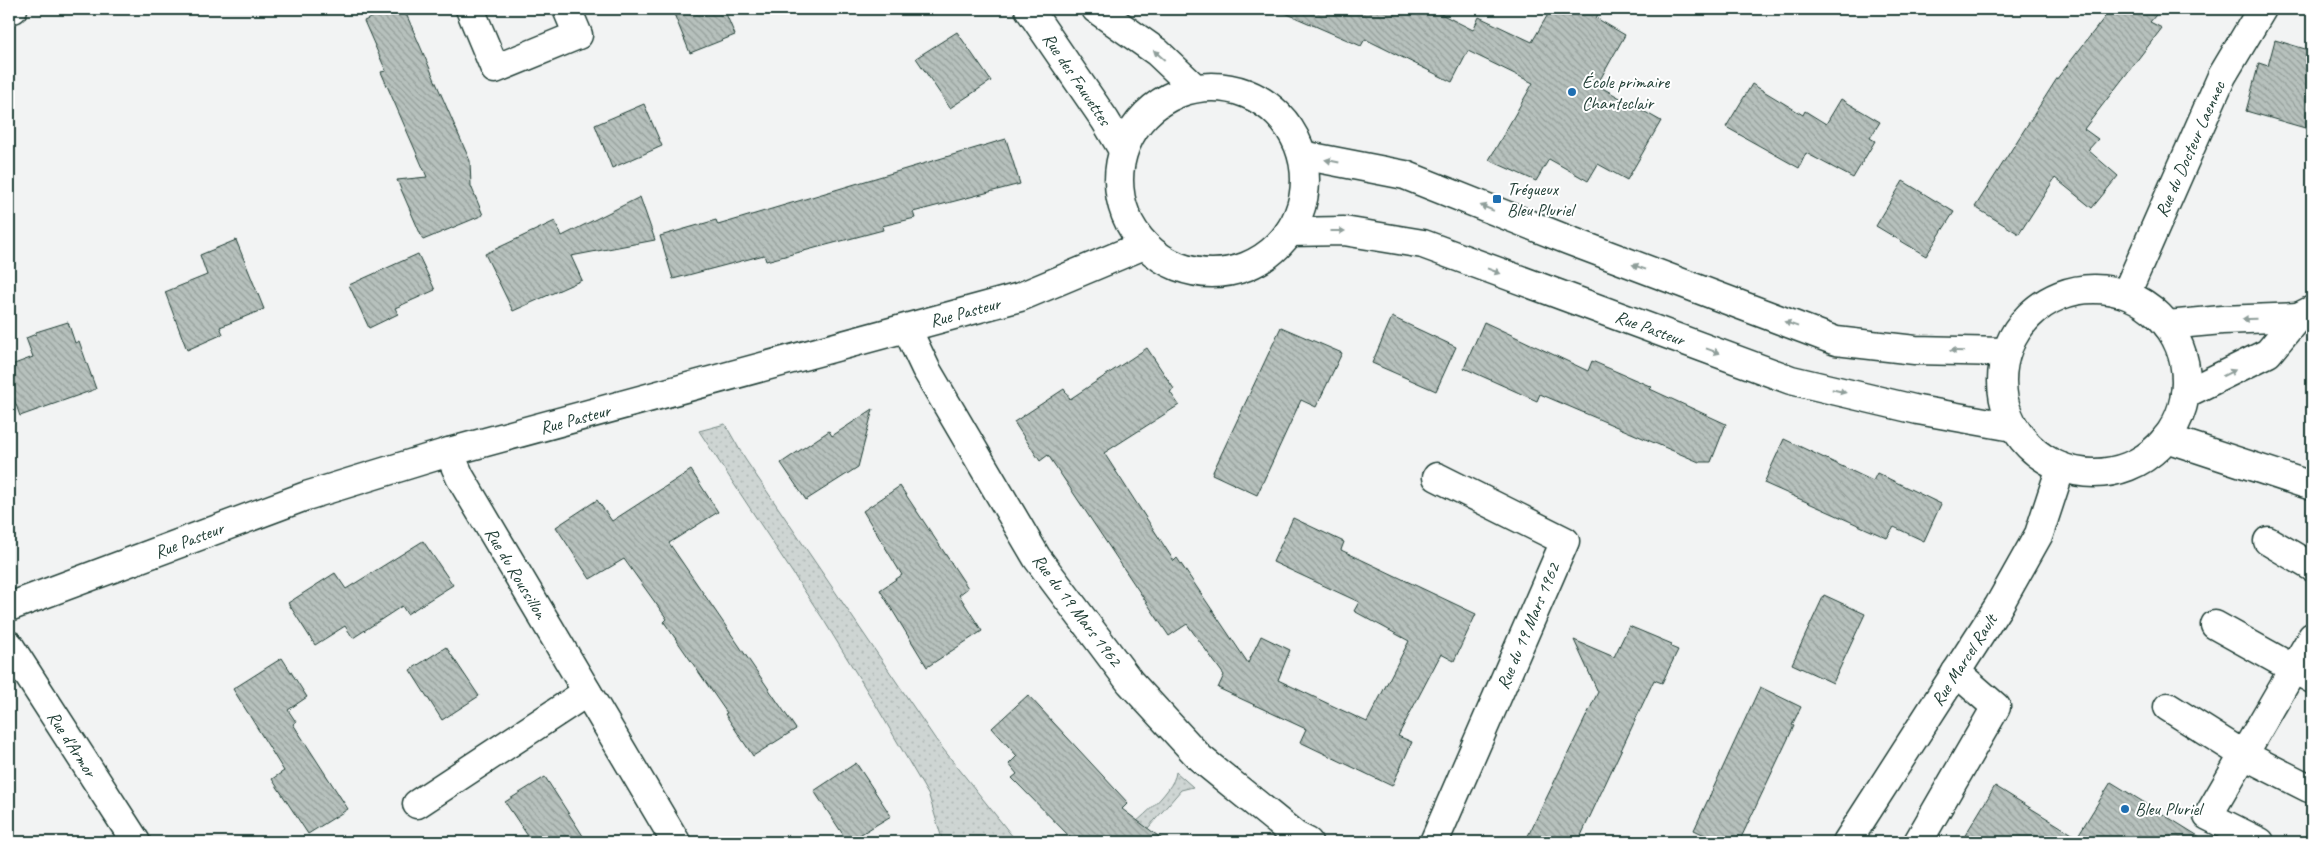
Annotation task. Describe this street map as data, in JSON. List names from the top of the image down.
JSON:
{
  "streets": {
    "street": [
      "Rue des Fauvettes",
      "Rue du Docteur Laennec",
      "Rue Pasteur",
      "Rue du Roussillon",
      "Rue du 19 Mars 1962",
      "Rue Marcel Rault",
      "Rue d'Armor"
    ]
  },
  "crossings": [
    ["Rue Pasteur", "Rue du Roussillon"],
    ["Rue Pasteur", "Rue du 19 Mars 1962"]
  ],
  "places": {
    "other": ["École primaire Chanteclair", "Bleu Pluriel"],
    "transit": ["Trégueux Bleu Pluriel"]
  }
}
